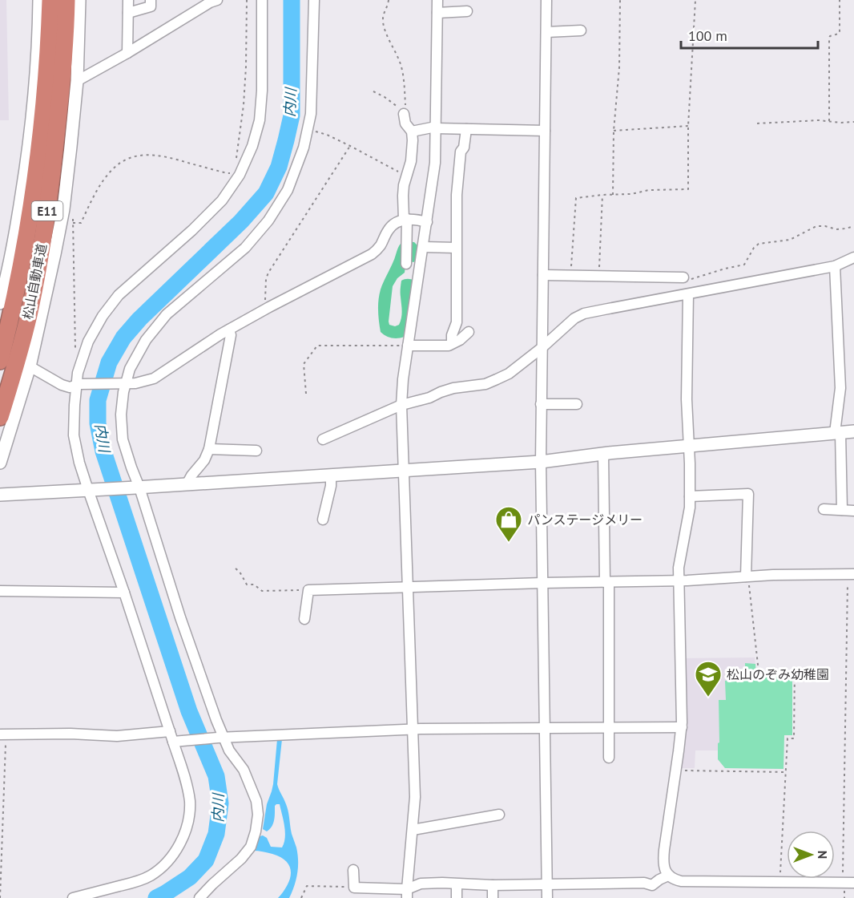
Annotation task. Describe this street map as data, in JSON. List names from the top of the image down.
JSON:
{
  "streets": {
    "highway": ["E11", "松山自動車道"]
  },
  "water": ["内川"],
  "places": {
    "shop": ["パンステージメリー"],
    "school or university": ["松山のぞみ幼稚園"]
  },
  "scale_bar": "100 m",
  "north": "right"
}
